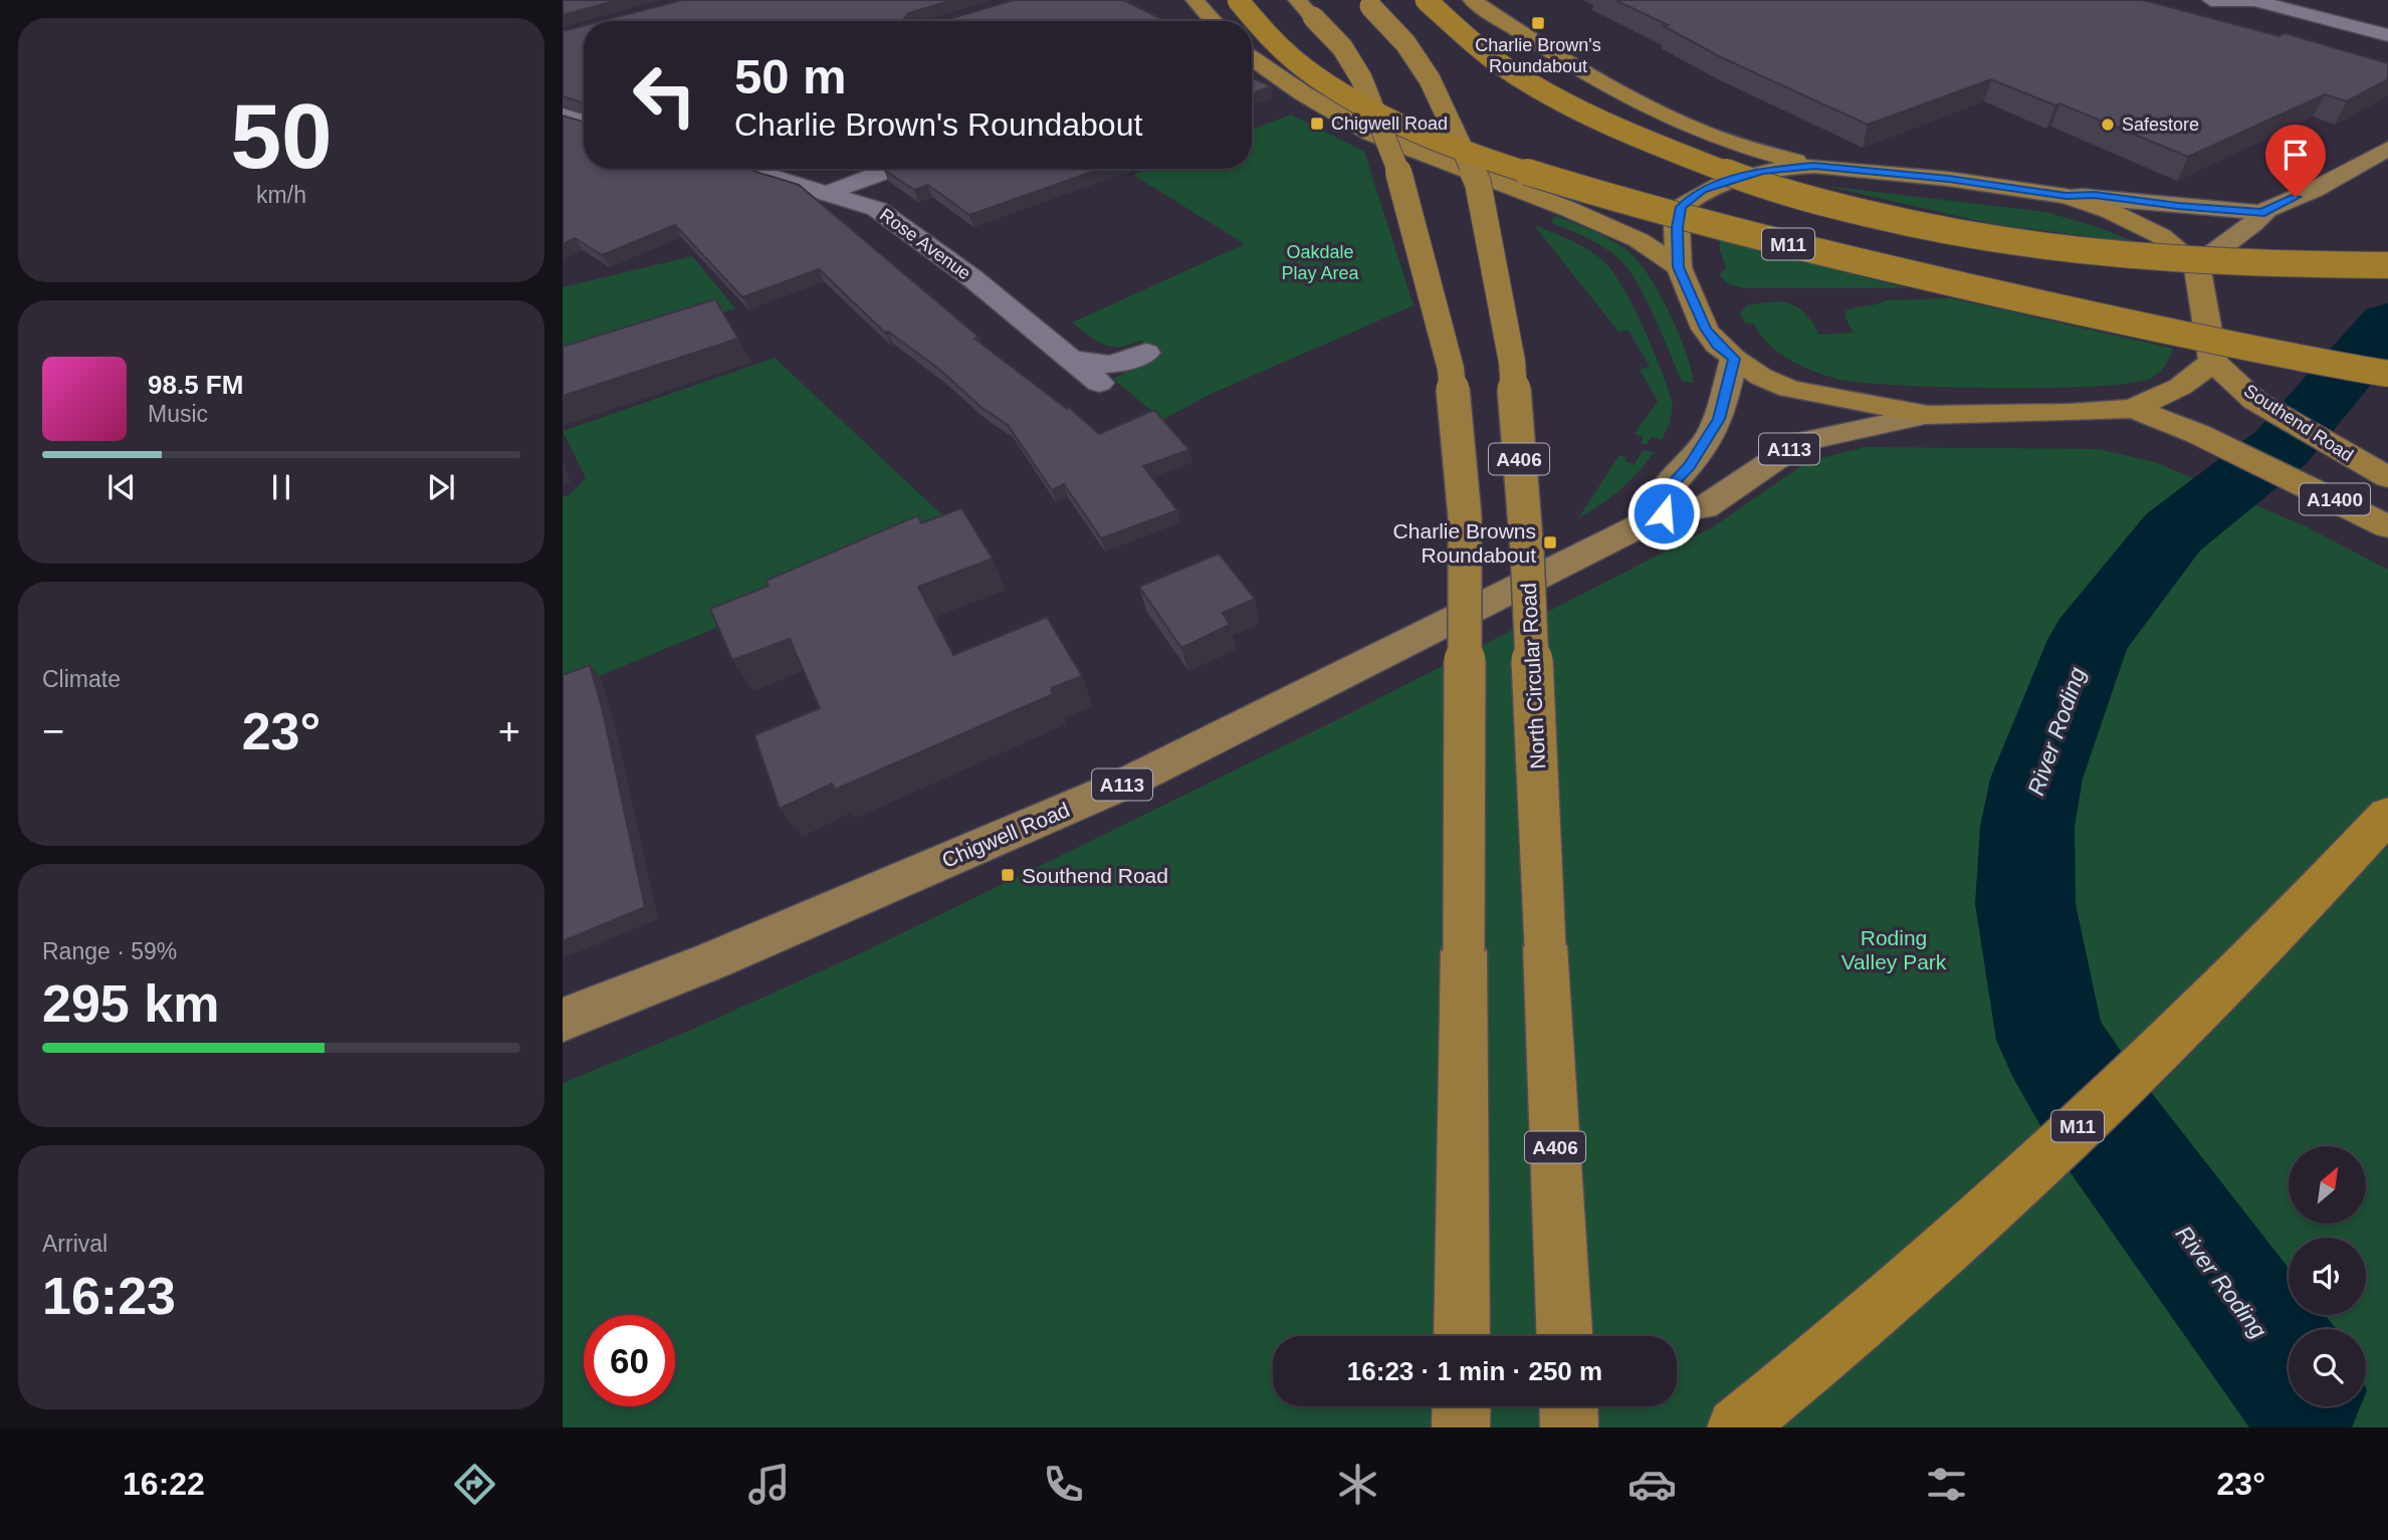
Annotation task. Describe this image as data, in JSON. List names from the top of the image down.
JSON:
{
  "streets": {
    "highway": [
      "M11",
      "Southend Road",
      "A113",
      "A406",
      "A1400",
      "North Circular Road"
    ],
    "main road": ["Chigwell Road"],
    "street": ["Rose Avenue"]
  },
  "crossings": [
    ["Southend Road", "A113"],
    ["A113", "A1400"],
    ["A113", "Chigwell Road"]
  ],
  "water": ["River Roding"],
  "parks": ["Oakdale Play Area", "Roding Valley Park"],
  "places": {
    "transit": [
      "Charlie Brown's Roundabout",
      "Chigwell Road",
      "Charlie Browns Roundabout",
      "Southend Road"
    ],
    "other": ["Safestore"]
  },
  "north": "top right",
  "page": {
    "tile": [
      ["50", "km/h"],
      "Climate",
      ["Range · 59%", "295 km"],
      ["Arrival", "16:23"]
    ],
    "turn": ["50 m", "Charlie Brown's Roundabout"],
    "song": ["98.5 FM", "Music"],
    "heat": ["−", "23°", "+"],
    "limit": "60",
    "trip": "16:23 · 1 min · 250 m",
    "tabs": ["16:22", "23°"]
  }
}
